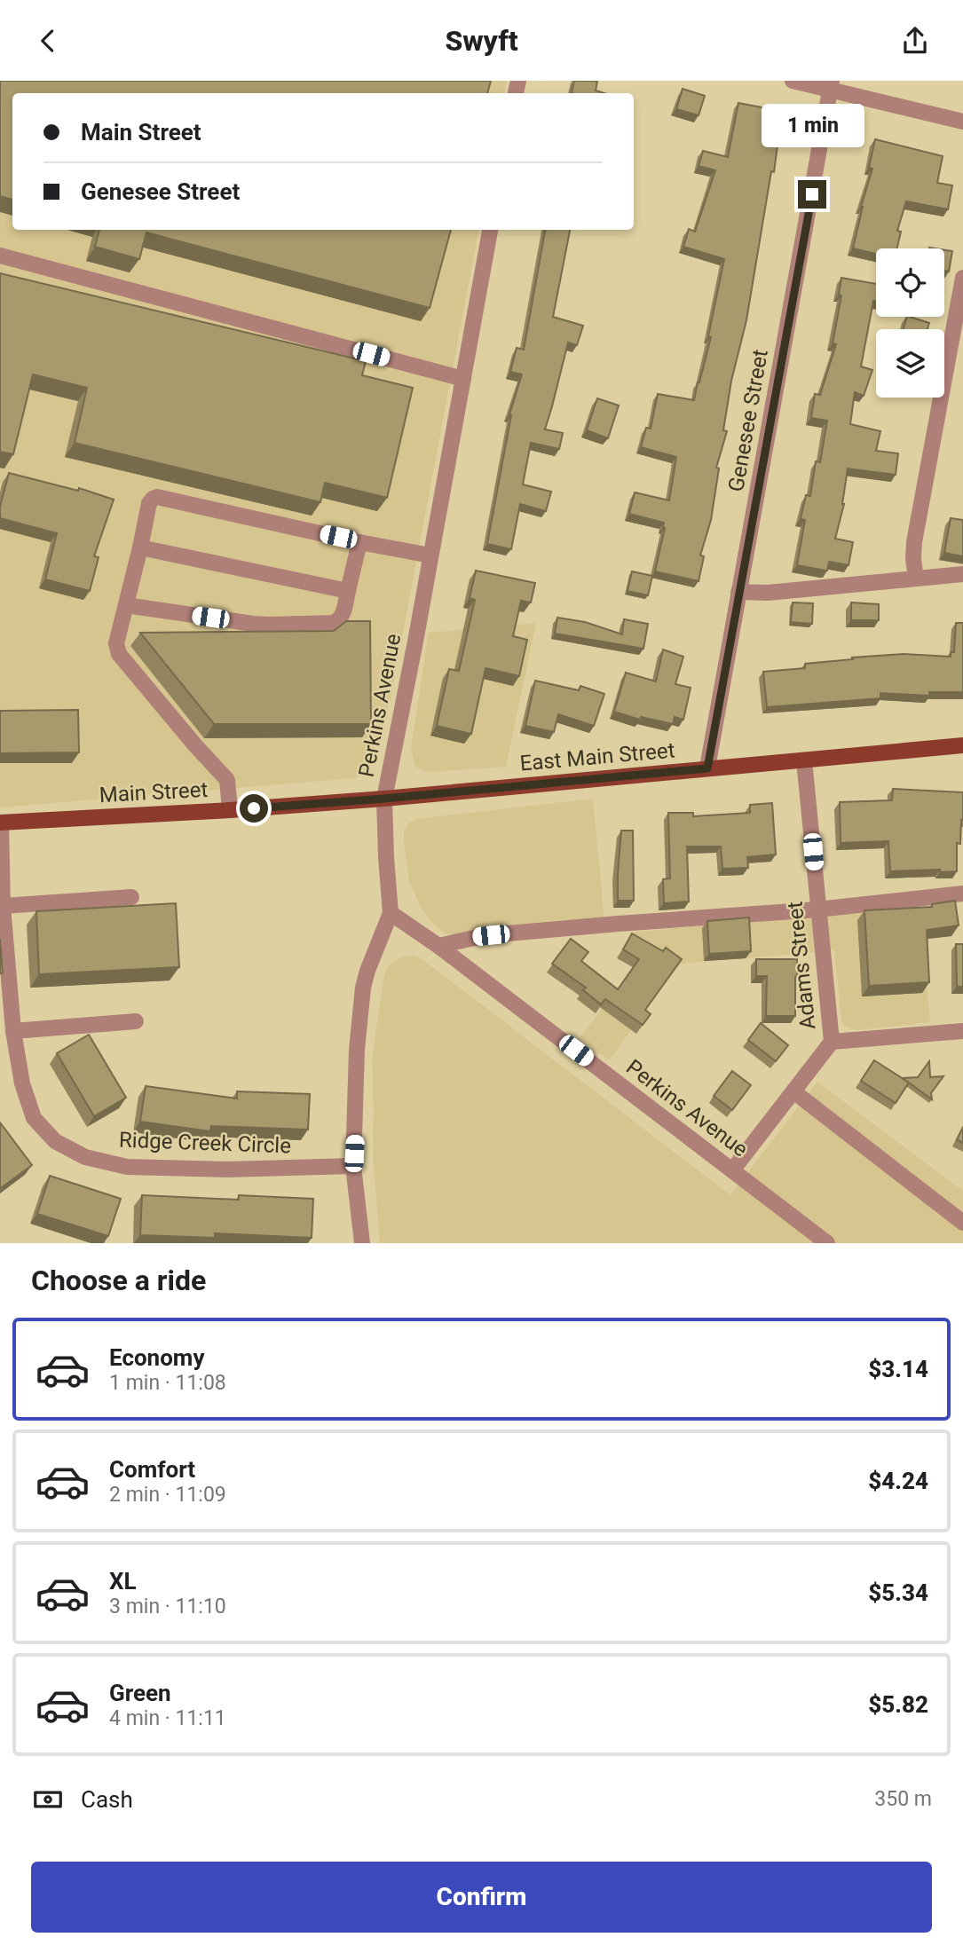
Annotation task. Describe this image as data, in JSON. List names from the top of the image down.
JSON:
{
  "streets": {
    "main road": ["East Main Street", "Main Street"],
    "street": [
      "Genesee Street",
      "Perkins Avenue",
      "Adams Street",
      "Ridge Creek Circle"
    ]
  },
  "crossings": [
    ["Genesee Street", "East Main Street"],
    ["Perkins Avenue", "East Main Street"],
    ["Perkins Avenue", "Main Street"],
    ["Perkins Avenue", "Adams Street"],
    ["East Main Street", "Main Street"],
    ["East Main Street", "Adams Street"],
    ["Main Street", "Ridge Creek Circle"]
  ],
  "page": {
    "header": "Swyft",
    "banner": ["Main Street", "Genesee Street"],
    "bubble": "1 min",
    "heading": "Choose a ride",
    "list": [
      {
        "name": "Economy",
        "note": "1 min · 11:08",
        "value": "$3.14"
      },
      {
        "name": "Comfort",
        "note": "2 min · 11:09",
        "value": "$4.24"
      },
      {
        "name": "XL",
        "note": "3 min · 11:10",
        "value": "$5.34"
      },
      {
        "name": "Green",
        "note": "4 min · 11:11",
        "value": "$5.82"
      }
    ],
    "pay": ["Cash", "350 m"],
    "buttons": "Confirm"
  }
}
